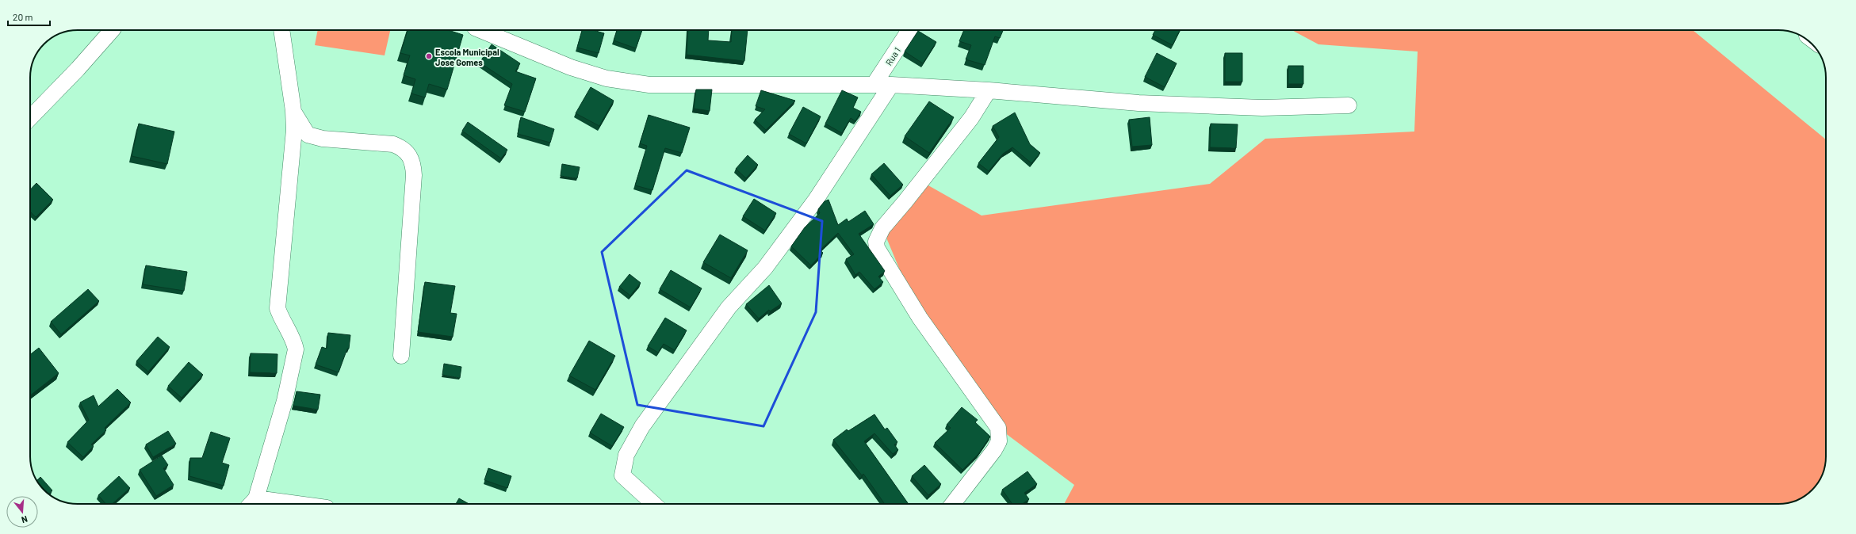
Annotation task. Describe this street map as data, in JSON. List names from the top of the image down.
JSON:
{
  "streets": {
    "street": ["Rua 1"]
  },
  "places": ["Escola Municipal Jose Gomes"],
  "scale_bar": "20 m",
  "north": "bottom"
}
